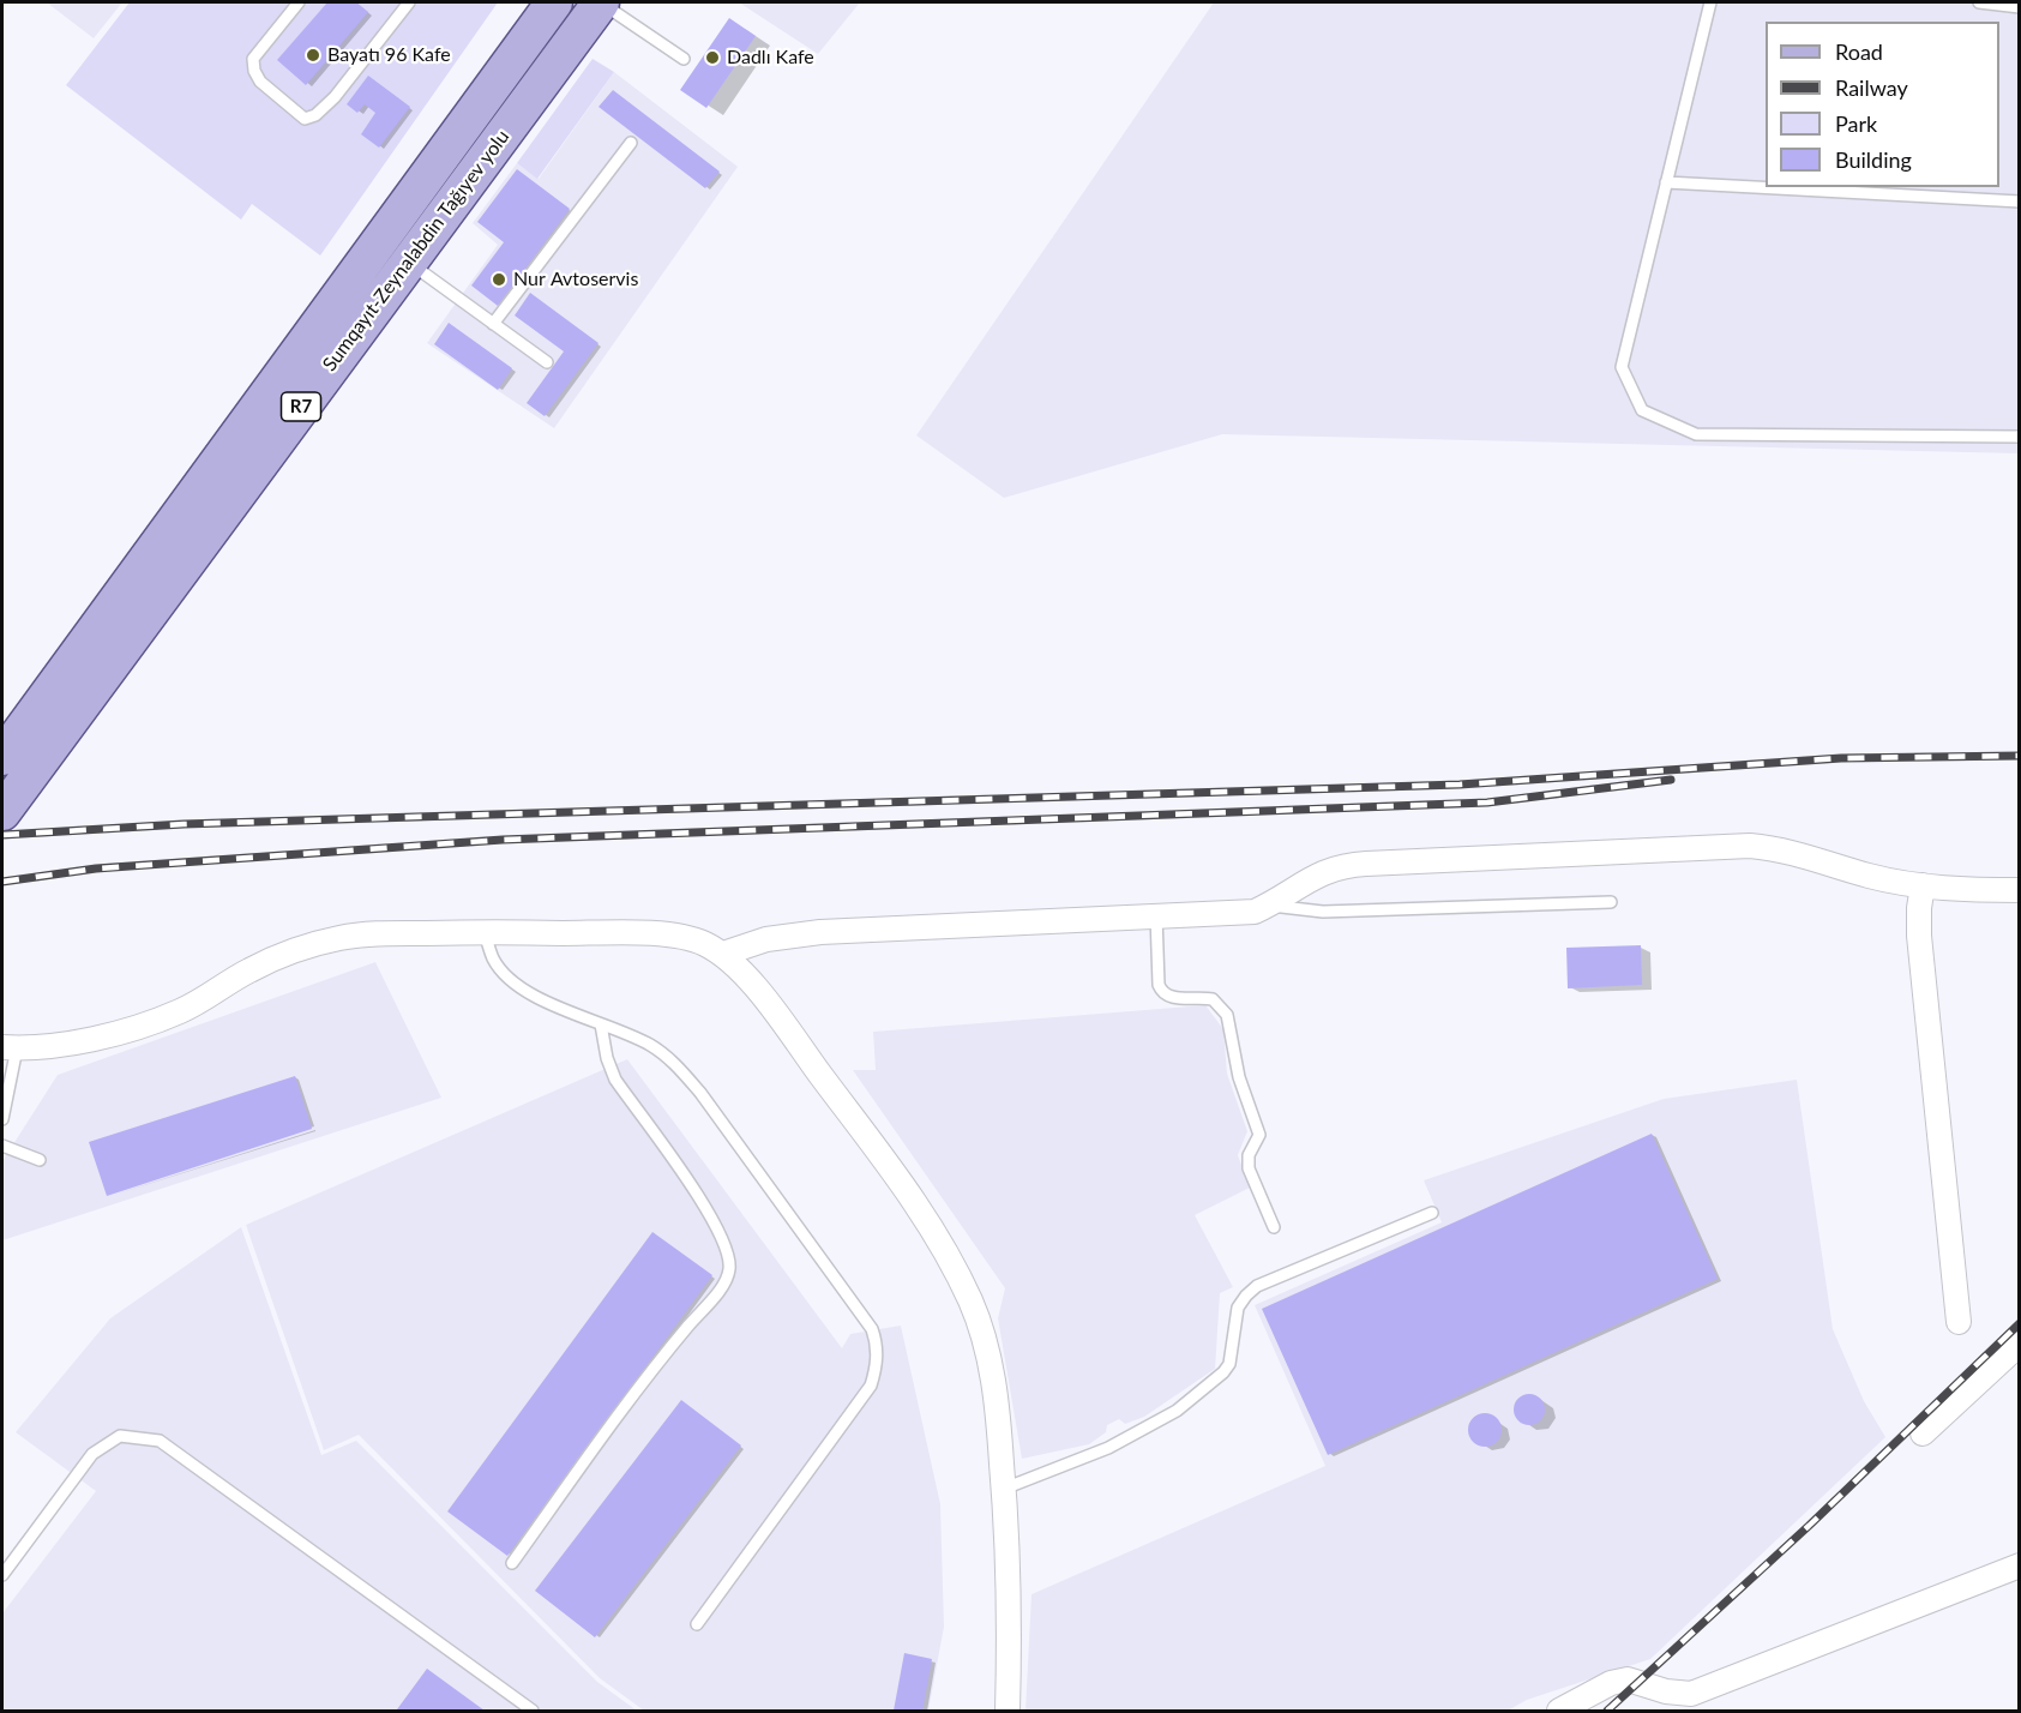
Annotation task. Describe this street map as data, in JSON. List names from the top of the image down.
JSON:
{
  "streets": {
    "main road": ["Sumqayıt-Zeynalabdin Tağıyev yolu", "R7"]
  },
  "places": ["Bayatı 96 Kafe", "Dadlı Kafe", "Nur Avtoservis"],
  "legend": [
    "Road",
    "Railway",
    "Park",
    "Building"
  ]
}
